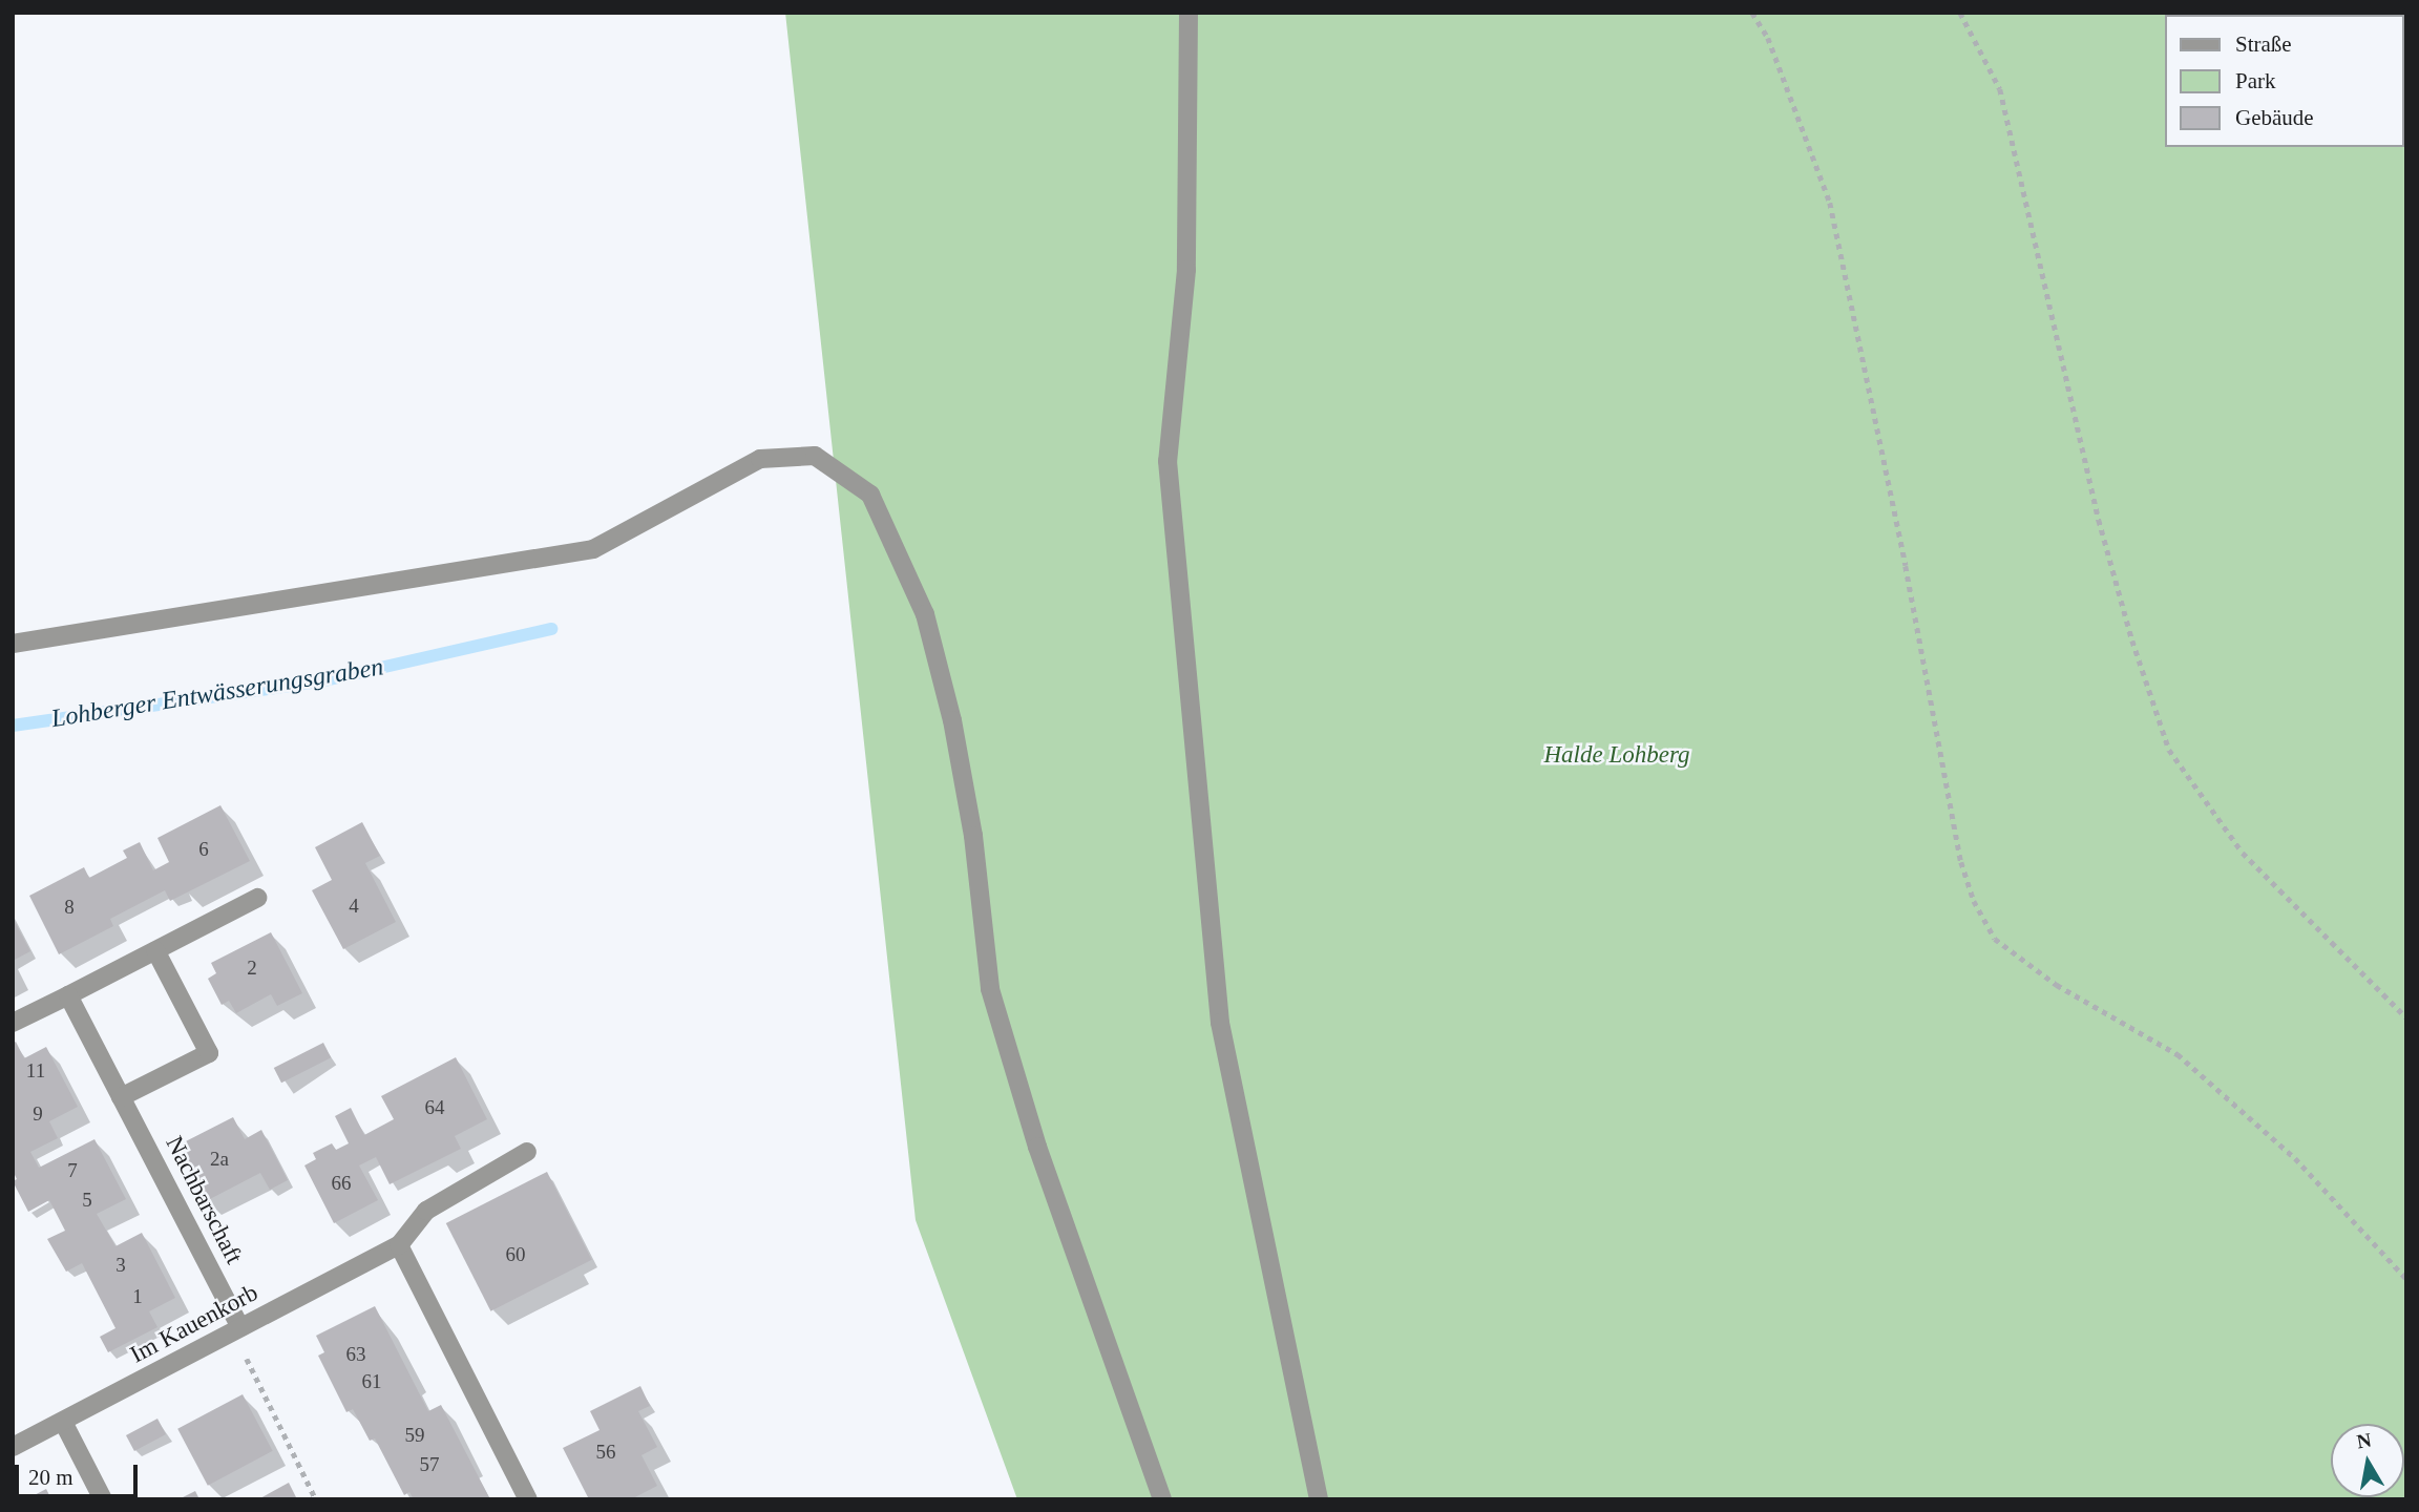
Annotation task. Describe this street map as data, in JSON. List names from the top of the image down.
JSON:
{
  "streets": {
    "street": ["Nachbarschaft", "Im Kauenkorb"]
  },
  "crossings": [
    ["Nachbarschaft", "Im Kauenkorb"]
  ],
  "water": ["Lohberger Entwässerungsgraben"],
  "parks": ["Halde Lohberg"],
  "house_numbers": [
    "6",
    "4",
    "8",
    "2",
    "11",
    "64",
    "9",
    "2a",
    "7",
    "66",
    "5",
    "60",
    "3",
    "1",
    "63",
    "61",
    "59",
    "56",
    "57"
  ],
  "legend": ["Straße", "Park", "Gebäude"],
  "scale_bar": "20 m",
  "north": "top"
}
